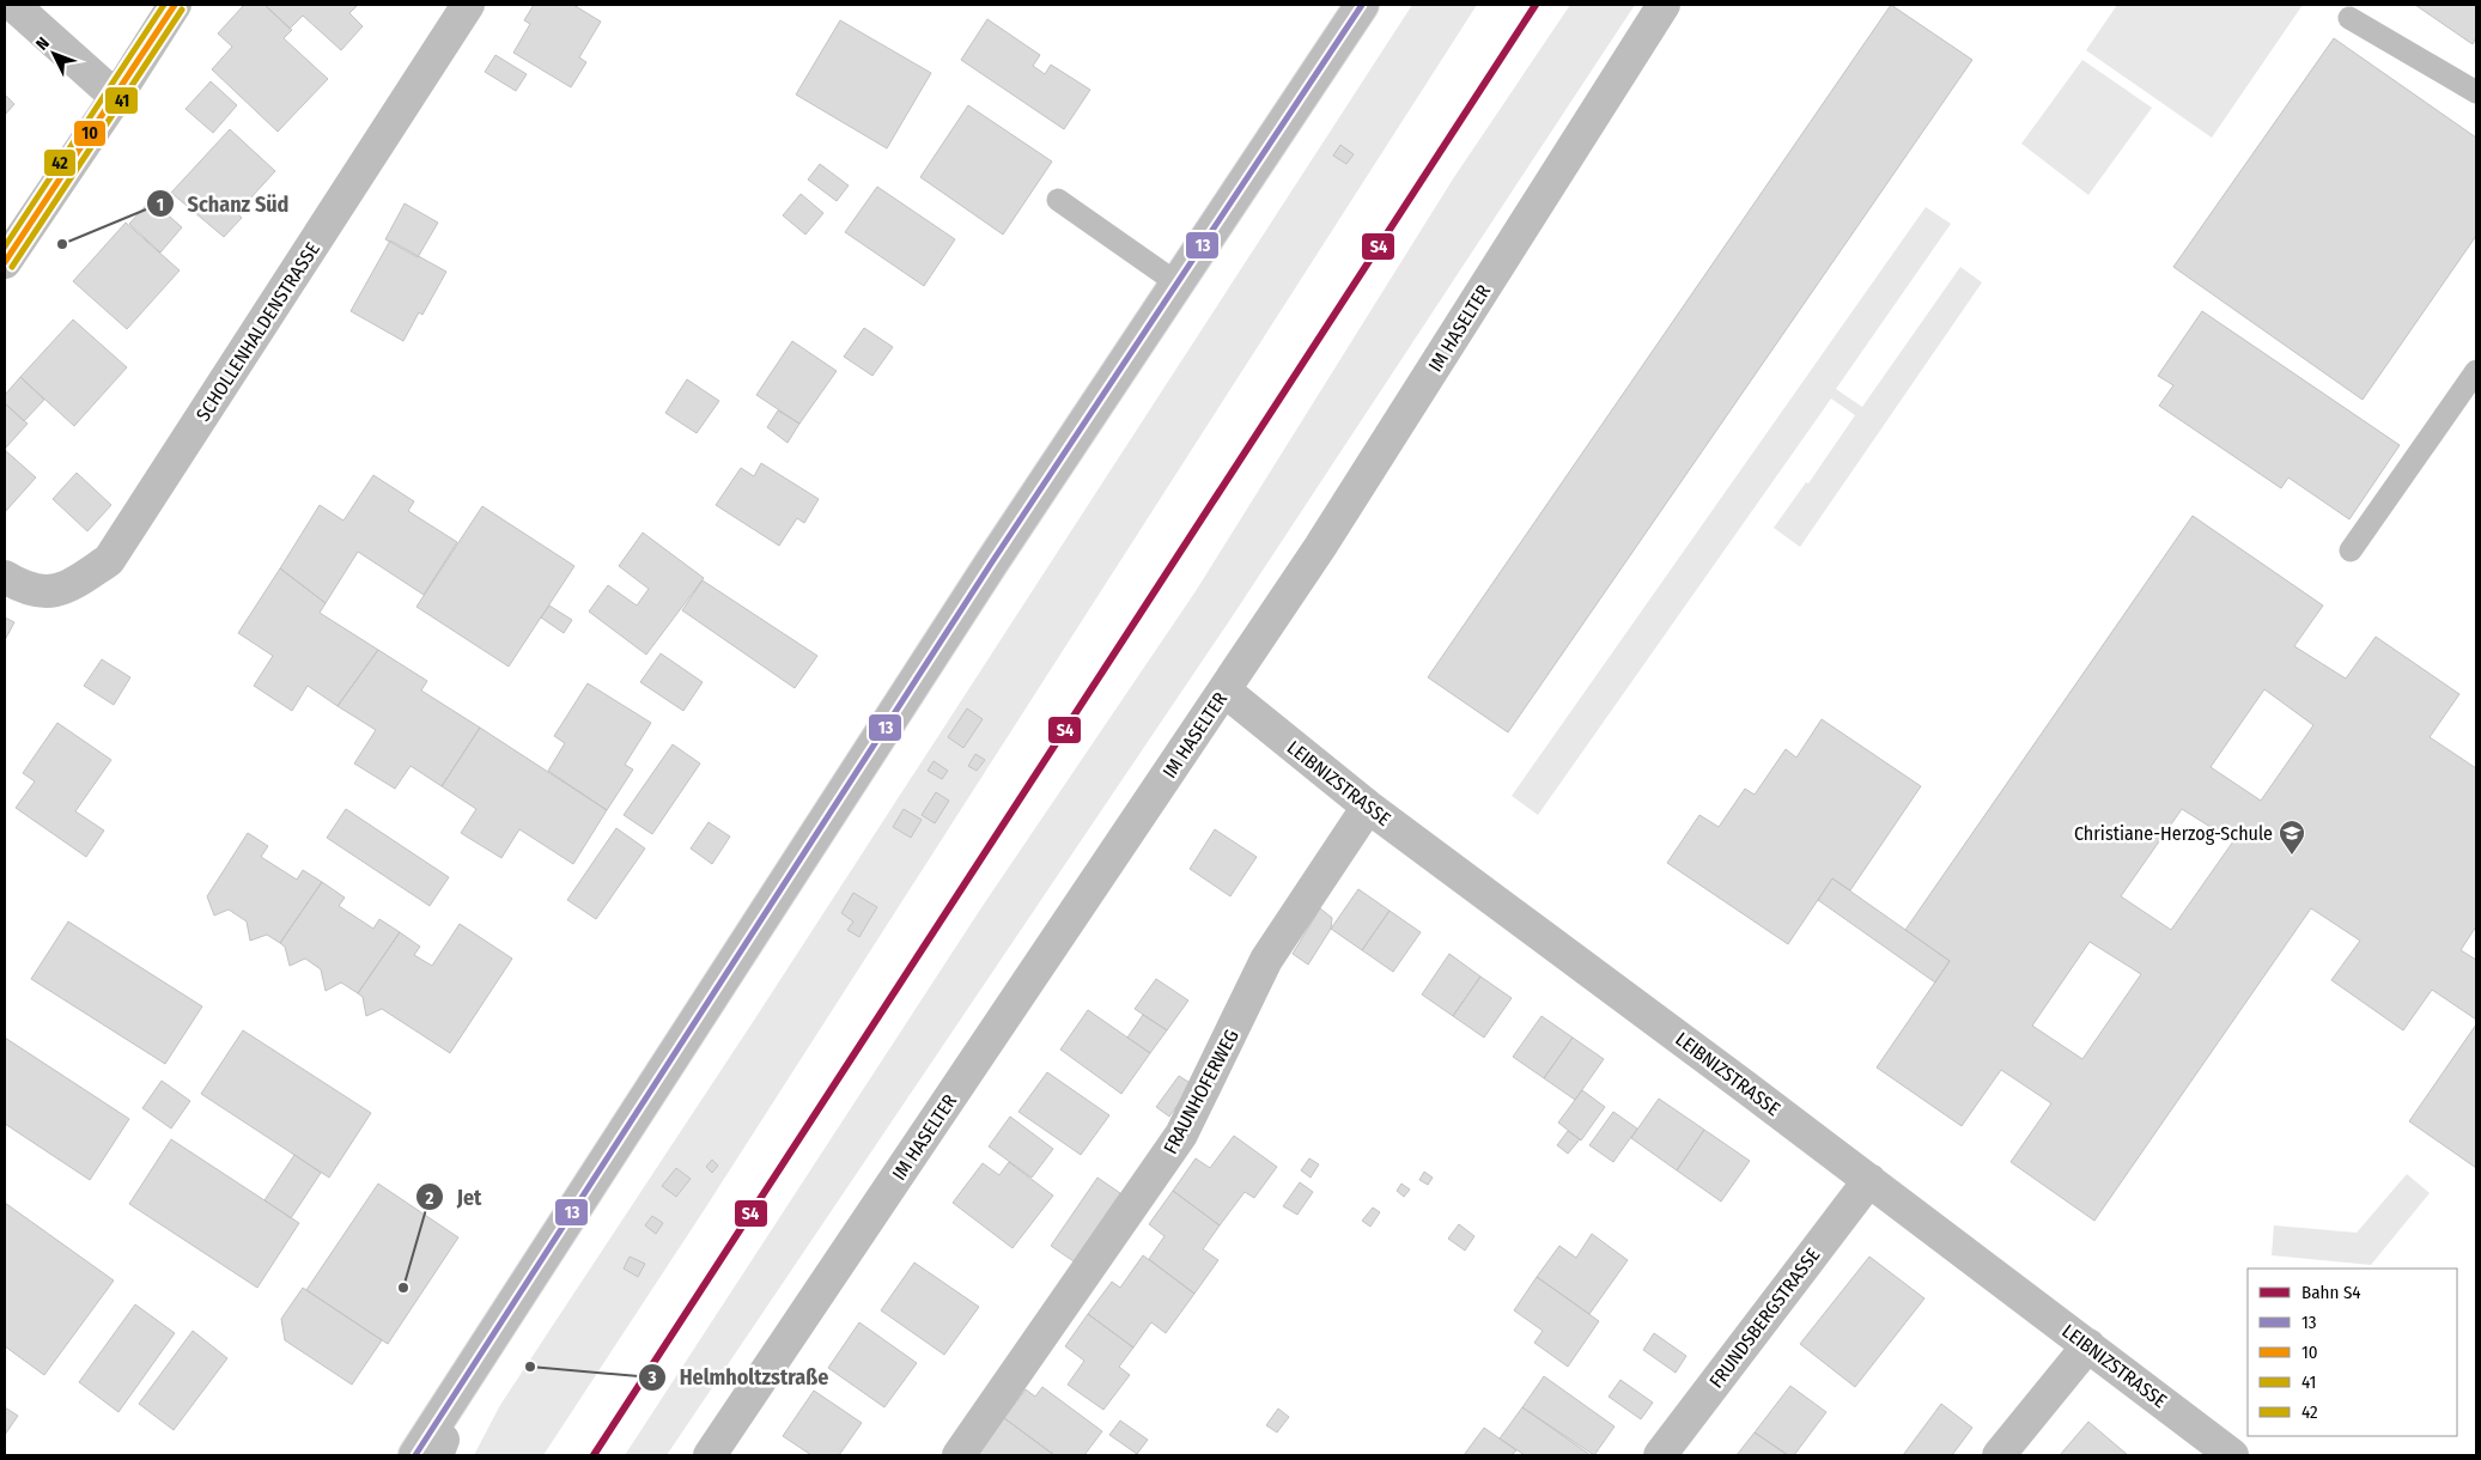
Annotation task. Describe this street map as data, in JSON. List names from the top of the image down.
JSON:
{
  "streets": {
    "street": [
      "IM HASELTER",
      "SCHOLLENHALDENSTRASSE",
      "LEIBNIZSTRASSE",
      "FRAUNHOFERWEG",
      "FRUNDSBERGSTRASSE"
    ]
  },
  "crossings": [
    ["IM HASELTER", "LEIBNIZSTRASSE"],
    ["LEIBNIZSTRASSE", "FRAUNHOFERWEG"],
    ["LEIBNIZSTRASSE", "FRUNDSBERGSTRASSE"]
  ],
  "places": {
    "other": ["Schanz Süd", "Jet", "Helmholtzstraße"],
    "school or university": ["Christiane-Herzog-Schule"]
  },
  "lines": [
    "rail line S4",
    "transit line 13",
    "transit line 10",
    "transit line 42",
    "transit line 41"
  ],
  "legend": [
    "Bahn S4",
    "13",
    "10",
    "41",
    "42"
  ],
  "north": "top left"
}
